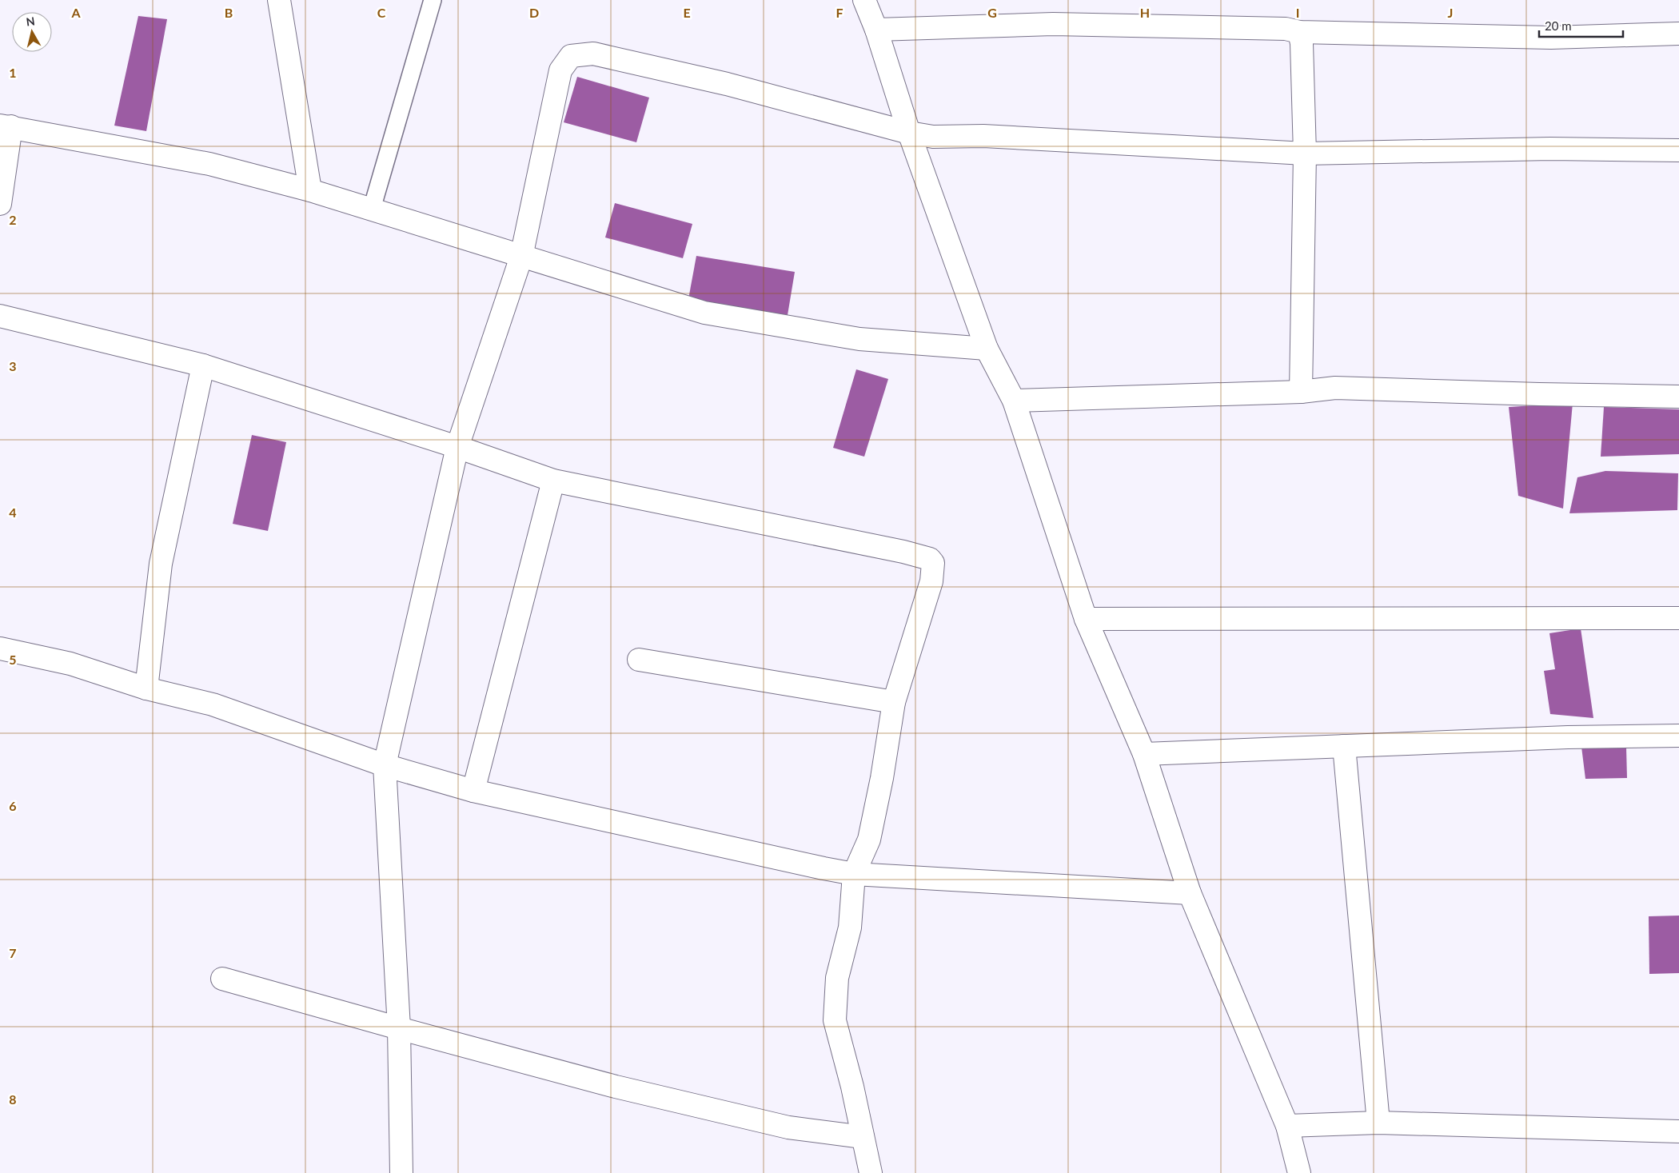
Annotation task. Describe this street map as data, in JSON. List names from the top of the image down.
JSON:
{
  "scale_bar": "20 m",
  "north": "top",
  "grid": {
    "columns": [
      "A",
      "B",
      "C",
      "D",
      "E",
      "F",
      "G",
      "H",
      "I",
      "J"
    ],
    "rows": [
      "1",
      "2",
      "3",
      "4",
      "5",
      "6",
      "7",
      "8"
    ]
  }
}
